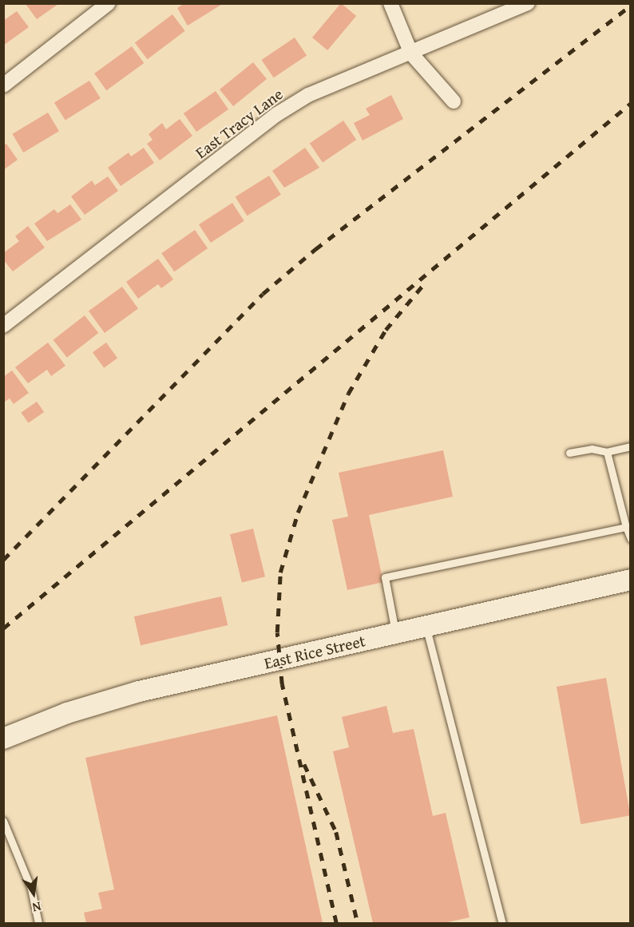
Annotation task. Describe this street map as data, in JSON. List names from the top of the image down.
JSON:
{
  "streets": {
    "main road": ["East Rice Street"],
    "street": ["East Tracy Lane"]
  },
  "north": "bottom"
}
